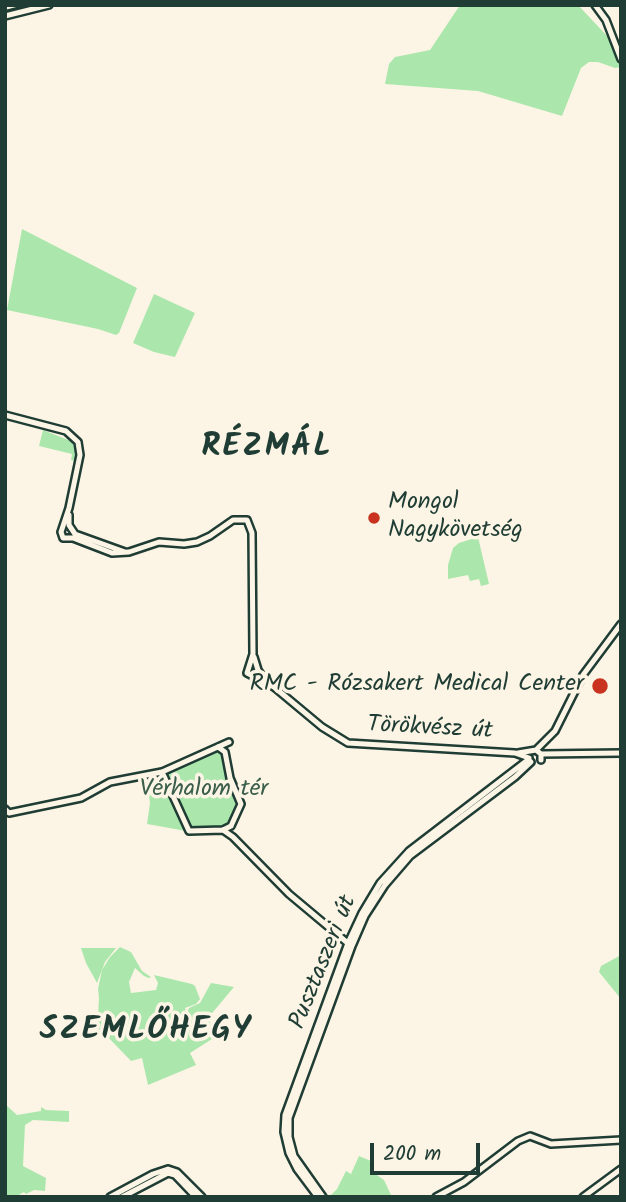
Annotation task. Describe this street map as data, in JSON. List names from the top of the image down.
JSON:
{
  "streets": {
    "street": ["Törökvész út", "Pusztaszeri út"]
  },
  "crossings": [
    ["Törökvész út", "Pusztaszeri út"]
  ],
  "districts": ["RÉZMÁL", "SZEMLŐHEGY"],
  "parks": ["Vérhalom tér"],
  "places": ["Mongol Nagykövetség", "RMC - Rózsakert Medical Center"],
  "scale_bar": "200 m"
}
